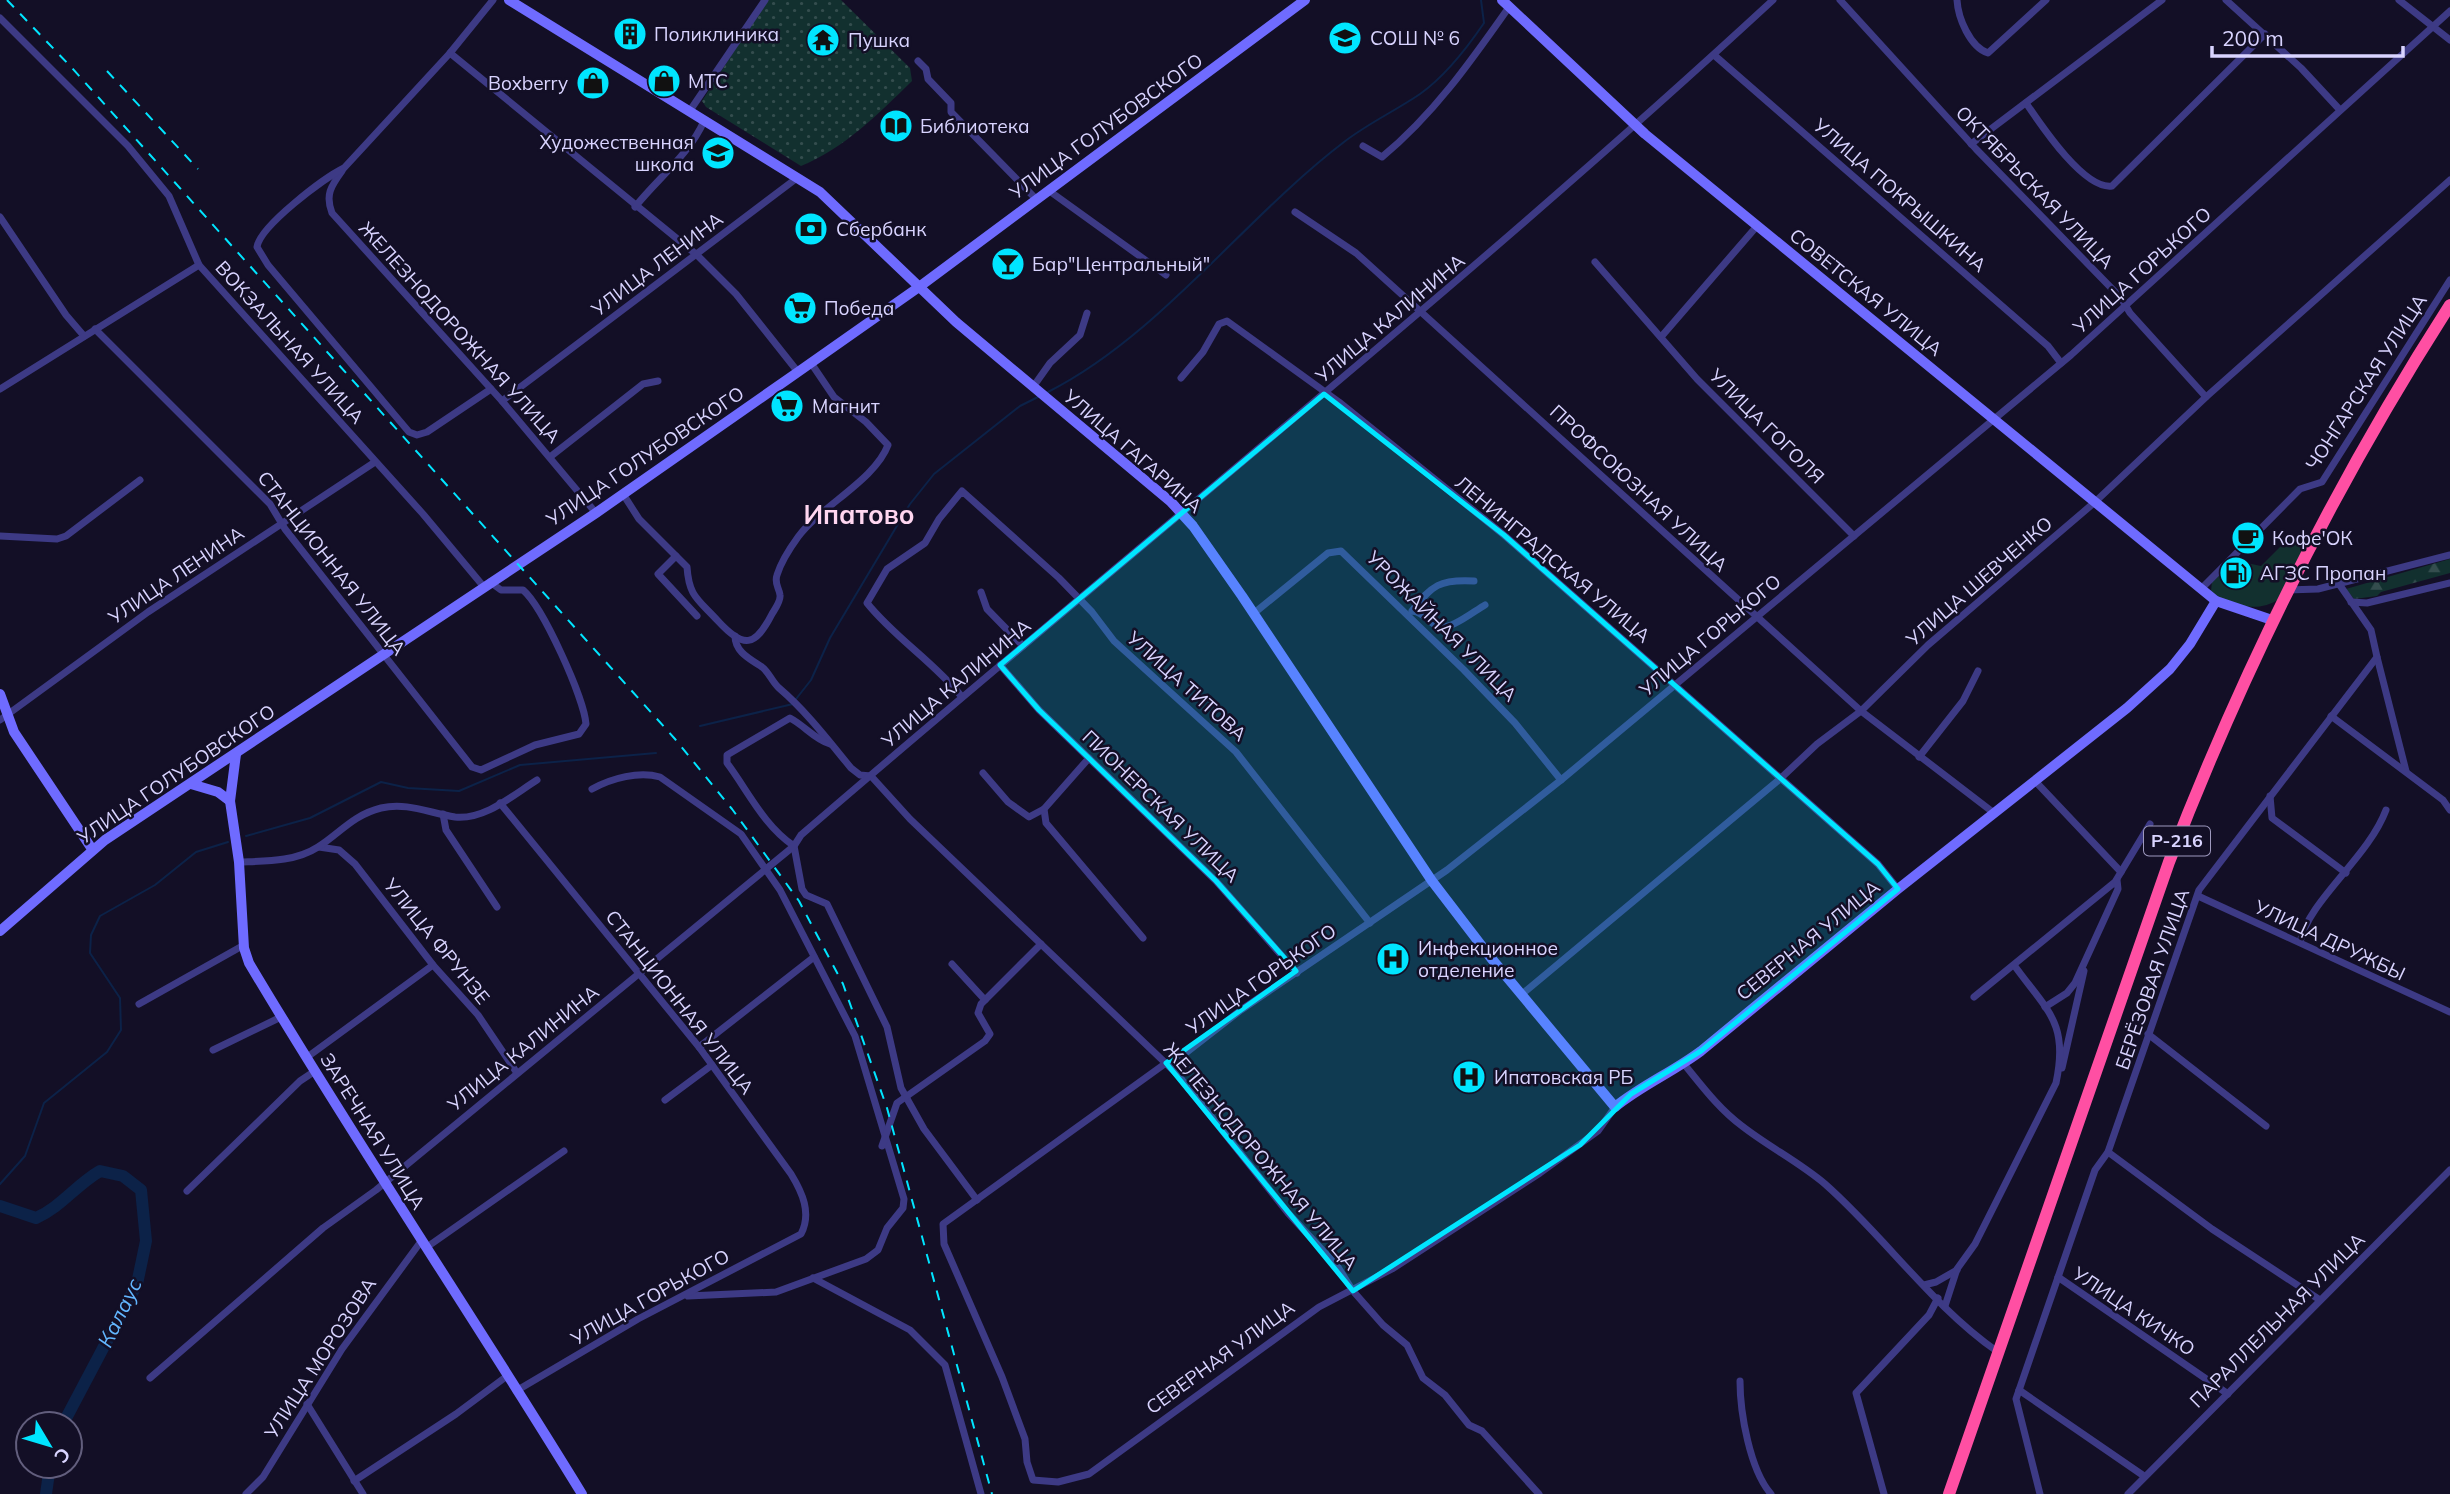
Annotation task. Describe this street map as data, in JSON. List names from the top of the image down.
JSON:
{
  "streets": {
    "highway": ["Р-216"],
    "street": [
      "УЛИЦА ГОЛУБОВСКОГО",
      "ОКТЯБРЬСКАЯ УЛИЦА",
      "УЛИЦА ПОКРЫШКИНА",
      "УЛИЦА ЛЕНИНА",
      "УЛИЦА ГОРЬКОГО",
      "СОВЕТСКАЯ УЛИЦА",
      "УЛИЦА КАЛИНИНА",
      "ЖЕЛЕЗНОДОРОЖНАЯ УЛИЦА",
      "ВОКЗАЛЬНАЯ УЛИЦА",
      "ЧОНГАРСКАЯ УЛИЦА",
      "УЛИЦА ГОГОЛЯ",
      "УЛИЦА ГАГАРИНА",
      "ПРОФСОЮЗНАЯ УЛИЦА",
      "ЛЕНИНГРАДСКАЯ УЛИЦА",
      "СТАНЦИОННАЯ УЛИЦА",
      "УЛИЦА ШЕВЧЕНКО",
      "УРОЖАЙНАЯ УЛИЦА",
      "УЛИЦА ТИТОВА",
      "ПИОНЕРСКАЯ УЛИЦА",
      "СЕВЕРНАЯ УЛИЦА",
      "УЛИЦА ДРУЖБЫ",
      "УЛИЦА ФРУНЗЕ",
      "БЕРЁЗОВАЯ УЛИЦА",
      "ЗАРЕЧНАЯ УЛИЦА",
      "УЛИЦА КИЧКО",
      "ПАРАЛЛЕЛЬНАЯ УЛИЦА",
      "УЛИЦА МОРОЗОВА"
    ]
  },
  "crossings": [
    ["УЛИЦА ГОЛУБОВСКОГО", "ЖЕЛЕЗНОДОРОЖНАЯ УЛИЦА"],
    ["УЛИЦА ГОЛУБОВСКОГО", "ВОКЗАЛЬНАЯ УЛИЦА"],
    ["УЛИЦА ГОЛУБОВСКОГО", "УЛИЦА ГАГАРИНА"],
    ["УЛИЦА ГОЛУБОВСКОГО", "СТАНЦИОННАЯ УЛИЦА"],
    ["УЛИЦА ГОЛУБОВСКОГО", "ЗАРЕЧНАЯ УЛИЦА"],
    ["ОКТЯБРЬСКАЯ УЛИЦА", "УЛИЦА ГОРЬКОГО"],
    ["ОКТЯБРЬСКАЯ УЛИЦА", "УЛИЦА ШЕВЧЕНКО"],
    ["УЛИЦА ПОКРЫШКИНА", "УЛИЦА ГОРЬКОГО"],
    ["УЛИЦА ПОКРЫШКИНА", "УЛИЦА КАЛИНИНА"],
    ["УЛИЦА ЛЕНИНА", "ЖЕЛЕЗНОДОРОЖНАЯ УЛИЦА"],
    ["УЛИЦА ЛЕНИНА", "ВОКЗАЛЬНАЯ УЛИЦА"],
    ["УЛИЦА ЛЕНИНА", "УЛИЦА ГАГАРИНА"],
    ["УЛИЦА ЛЕНИНА", "СТАНЦИОННАЯ УЛИЦА"],
    ["УЛИЦА ГОРЬКОГО", "СОВЕТСКАЯ УЛИЦА"],
    ["УЛИЦА ГОРЬКОГО", "ЖЕЛЕЗНОДОРОЖНАЯ УЛИЦА"],
    ["УЛИЦА ГОРЬКОГО", "УЛИЦА ГОГОЛЯ"],
    ["УЛИЦА ГОРЬКОГО", "УЛИЦА ГАГАРИНА"],
    ["УЛИЦА ГОРЬКОГО", "ПРОФСОЮЗНАЯ УЛИЦА"],
    ["УЛИЦА ГОРЬКОГО", "ЛЕНИНГРАДСКАЯ УЛИЦА"],
    ["УЛИЦА ГОРЬКОГО", "СТАНЦИОННАЯ УЛИЦА"],
    ["УЛИЦА ГОРЬКОГО", "УРОЖАЙНАЯ УЛИЦА"],
    ["УЛИЦА ГОРЬКОГО", "УЛИЦА ТИТОВА"],
    ["УЛИЦА ГОРЬКОГО", "ПИОНЕРСКАЯ УЛИЦА"],
    ["УЛИЦА ГОРЬКОГО", "СЕВЕРНАЯ УЛИЦА"],
    ["УЛИЦА ГОРЬКОГО", "ЗАРЕЧНАЯ УЛИЦА"],
    ["СОВЕТСКАЯ УЛИЦА", "УЛИЦА КАЛИНИНА"],
    ["СОВЕТСКАЯ УЛИЦА", "ЧОНГАРСКАЯ УЛИЦА"],
    ["СОВЕТСКАЯ УЛИЦА", "УЛИЦА ШЕВЧЕНКО"],
    ["СОВЕТСКАЯ УЛИЦА", "СЕВЕРНАЯ УЛИЦА"],
    ["УЛИЦА КАЛИНИНА", "ЖЕЛЕЗНОДОРОЖНАЯ УЛИЦА"],
    ["УЛИЦА КАЛИНИНА", "УЛИЦА ГАГАРИНА"],
    ["УЛИЦА КАЛИНИНА", "ПРОФСОЮЗНАЯ УЛИЦА"],
    ["УЛИЦА КАЛИНИНА", "ЛЕНИНГРАДСКАЯ УЛИЦА"],
    ["УЛИЦА КАЛИНИНА", "СТАНЦИОННАЯ УЛИЦА"],
    ["УЛИЦА КАЛИНИНА", "УЛИЦА ТИТОВА"],
    ["УЛИЦА КАЛИНИНА", "ПИОНЕРСКАЯ УЛИЦА"],
    ["УЛИЦА КАЛИНИНА", "УЛИЦА ФРУНЗЕ"],
    ["УЛИЦА КАЛИНИНА", "ЗАРЕЧНАЯ УЛИЦА"],
    ["ЖЕЛЕЗНОДОРОЖНАЯ УЛИЦА", "ВОКЗАЛЬНАЯ УЛИЦА"],
    ["ЖЕЛЕЗНОДОРОЖНАЯ УЛИЦА", "СЕВЕРНАЯ УЛИЦА"],
    ["ВОКЗАЛЬНАЯ УЛИЦА", "СТАНЦИОННАЯ УЛИЦА"],
    ["УЛИЦА ГАГАРИНА", "УЛИЦА ШЕВЧЕНКО"],
    ["УЛИЦА ГАГАРИНА", "УРОЖАЙНАЯ УЛИЦА"],
    ["УЛИЦА ГАГАРИНА", "СЕВЕРНАЯ УЛИЦА"],
    ["ПРОФСОЮЗНАЯ УЛИЦА", "УЛИЦА ШЕВЧЕНКО"],
    ["ПРОФСОЮЗНАЯ УЛИЦА", "СЕВЕРНАЯ УЛИЦА"],
    ["ЛЕНИНГРАДСКАЯ УЛИЦА", "УЛИЦА ШЕВЧЕНКО"],
    ["ЛЕНИНГРАДСКАЯ УЛИЦА", "СЕВЕРНАЯ УЛИЦА"],
    ["УЛИЦА ДРУЖБЫ", "БЕРЁЗОВАЯ УЛИЦА"],
    ["БЕРЁЗОВАЯ УЛИЦА", "УЛИЦА КИЧКО"],
    ["ЗАРЕЧНАЯ УЛИЦА", "УЛИЦА МОРОЗОВА"],
    ["УЛИЦА КИЧКО", "ПАРАЛЛЕЛЬНАЯ УЛИЦА"]
  ],
  "districts": ["Ипатово"],
  "water": ["Калаус"],
  "places": {
    "building": ["Поликлиника"],
    "school or university": ["СОШ № 6", "Художественная школа"],
    "temple": ["Пушка"],
    "shop": ["МТС", "Boxberry"],
    "library": ["Библиотека"],
    "bank": ["Сбербанк"],
    "bar": ["Бар\"Центральный\""],
    "supermarket": ["Победа", "Магнит"],
    "cafe": ["Кофе'ОК"],
    "fuel station": ["АГЗС Пропан"],
    "hospital": ["Инфекционное отделение", "Ипатовская РБ"]
  },
  "scale_bar": "200 m",
  "north": "bottom right"
}
